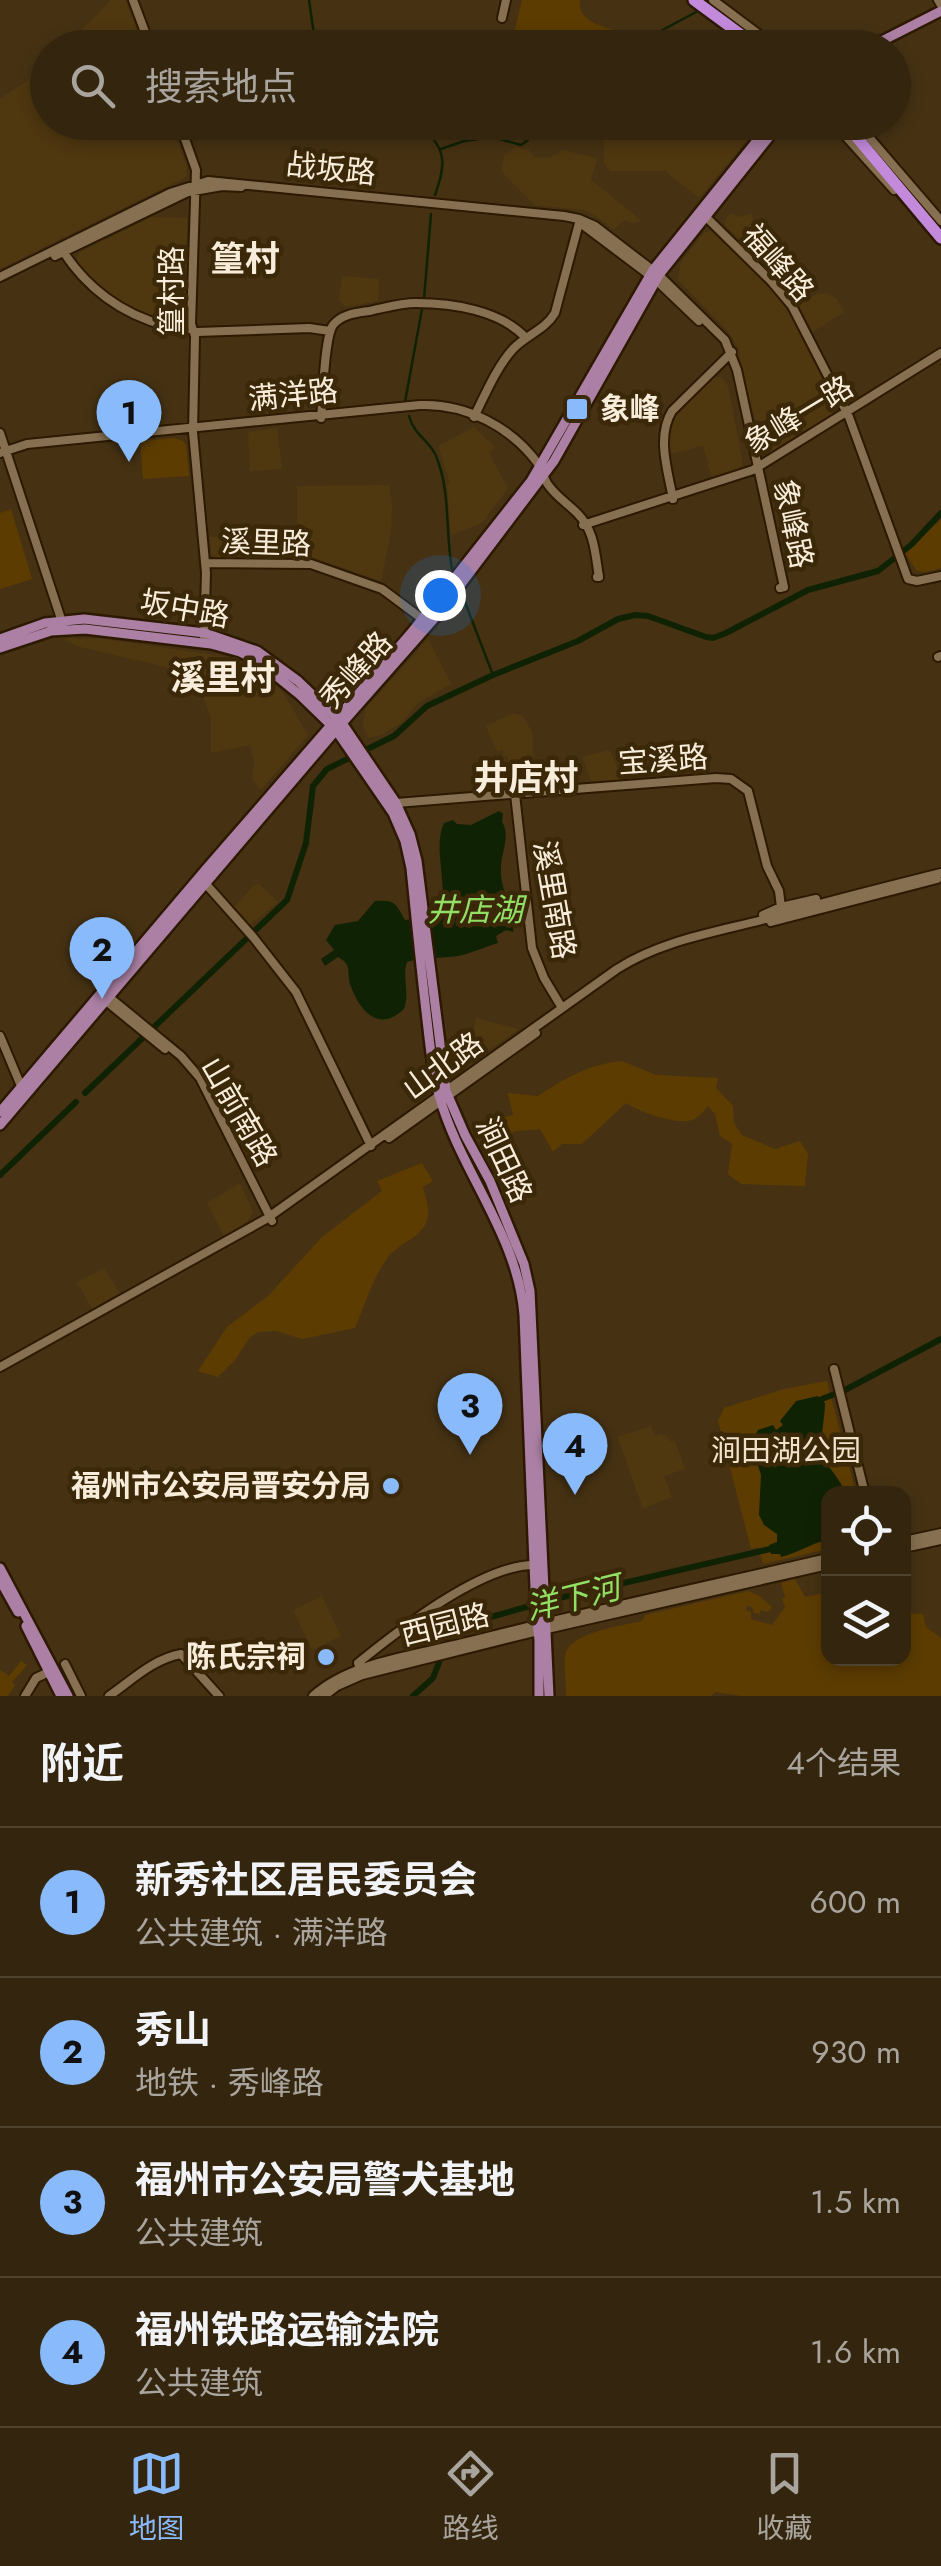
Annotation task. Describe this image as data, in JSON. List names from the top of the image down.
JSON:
{
  "streets": {
    "main road": [
      "战坂路",
      "福峰路",
      "篁村路",
      "满洋路",
      "象峰一路",
      "象峰路",
      "溪里路",
      "坂中路",
      "秀峰路",
      "宝溪路",
      "溪里南路",
      "山北路",
      "山前南路",
      "涧田路",
      "西园路"
    ]
  },
  "crossings": [
    ["战坂路", "篁村路"],
    ["战坂路", "象峰路"],
    ["战坂路", "秀峰路"],
    ["福峰路", "象峰一路"],
    ["福峰路", "秀峰路"],
    ["篁村路", "满洋路"],
    ["篁村路", "溪里路"],
    ["篁村路", "坂中路"],
    ["满洋路", "象峰一路"],
    ["满洋路", "秀峰路"],
    ["象峰一路", "象峰路"],
    ["象峰路", "秀峰路"],
    ["溪里路", "秀峰路"],
    ["坂中路", "秀峰路"],
    ["坂中路", "涧田路"],
    ["秀峰路", "山前南路"],
    ["秀峰路", "涧田路"],
    ["宝溪路", "溪里南路"],
    ["宝溪路", "涧田路"],
    ["溪里南路", "山北路"],
    ["山北路", "山前南路"],
    ["山北路", "涧田路"]
  ],
  "districts": ["篁村", "溪里村", "井店村"],
  "water": ["井店湖", "洋下河"],
  "parks": ["涧田湖公园"],
  "places": {
    "transit": ["象峰"],
    "other": ["福州市公安局晋安分局", "陈氏宗祠"]
  },
  "page": {
    "search": "搜索地点",
    "pins": [
      "1",
      "2",
      "3",
      "4"
    ],
    "heading": ["附近", "4个结果"],
    "list": [
      {
        "mark": "1",
        "name": "新秀社区居民委员会",
        "note": "公共建筑 · 满洋路",
        "value": "600 m"
      },
      {
        "mark": "2",
        "name": "秀山",
        "note": "地铁 · 秀峰路",
        "value": "930 m"
      },
      {
        "mark": "3",
        "name": "福州市公安局警犬基地",
        "note": "公共建筑",
        "value": "1.5 km"
      },
      {
        "mark": "4",
        "name": "福州铁路运输法院",
        "note": "公共建筑",
        "value": "1.6 km"
      }
    ],
    "nav": ["地图", "路线", "收藏"]
  }
}
